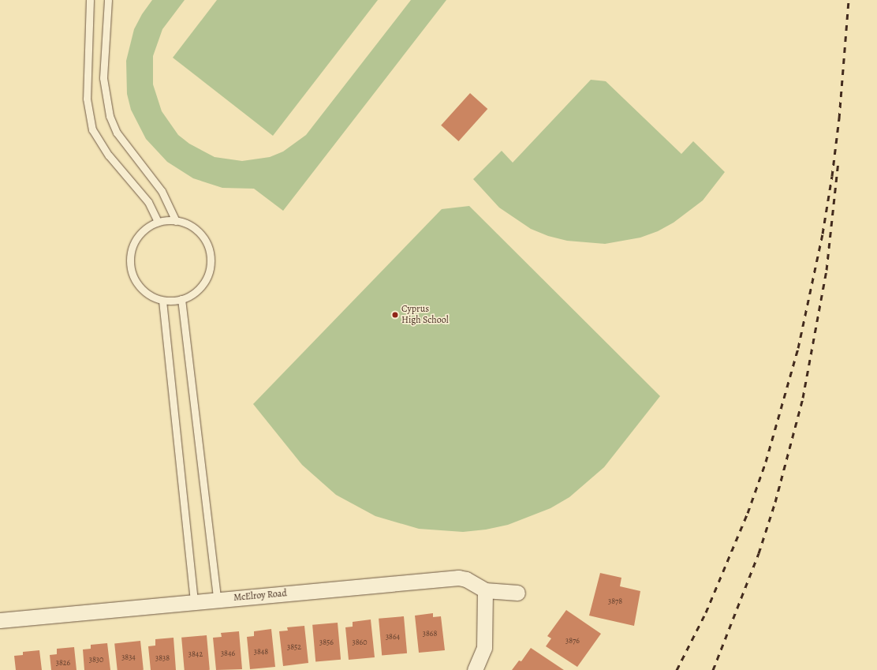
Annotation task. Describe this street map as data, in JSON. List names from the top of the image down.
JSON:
{
  "streets": {
    "street": ["McElroy Road"]
  },
  "places": ["Cyprus High School"],
  "house_numbers": [
    "3878",
    "3868",
    "3864",
    "3876",
    "3856",
    "3860",
    "3852",
    "3848",
    "3846",
    "3842",
    "3834",
    "3838",
    "3830",
    "3826"
  ]
}
